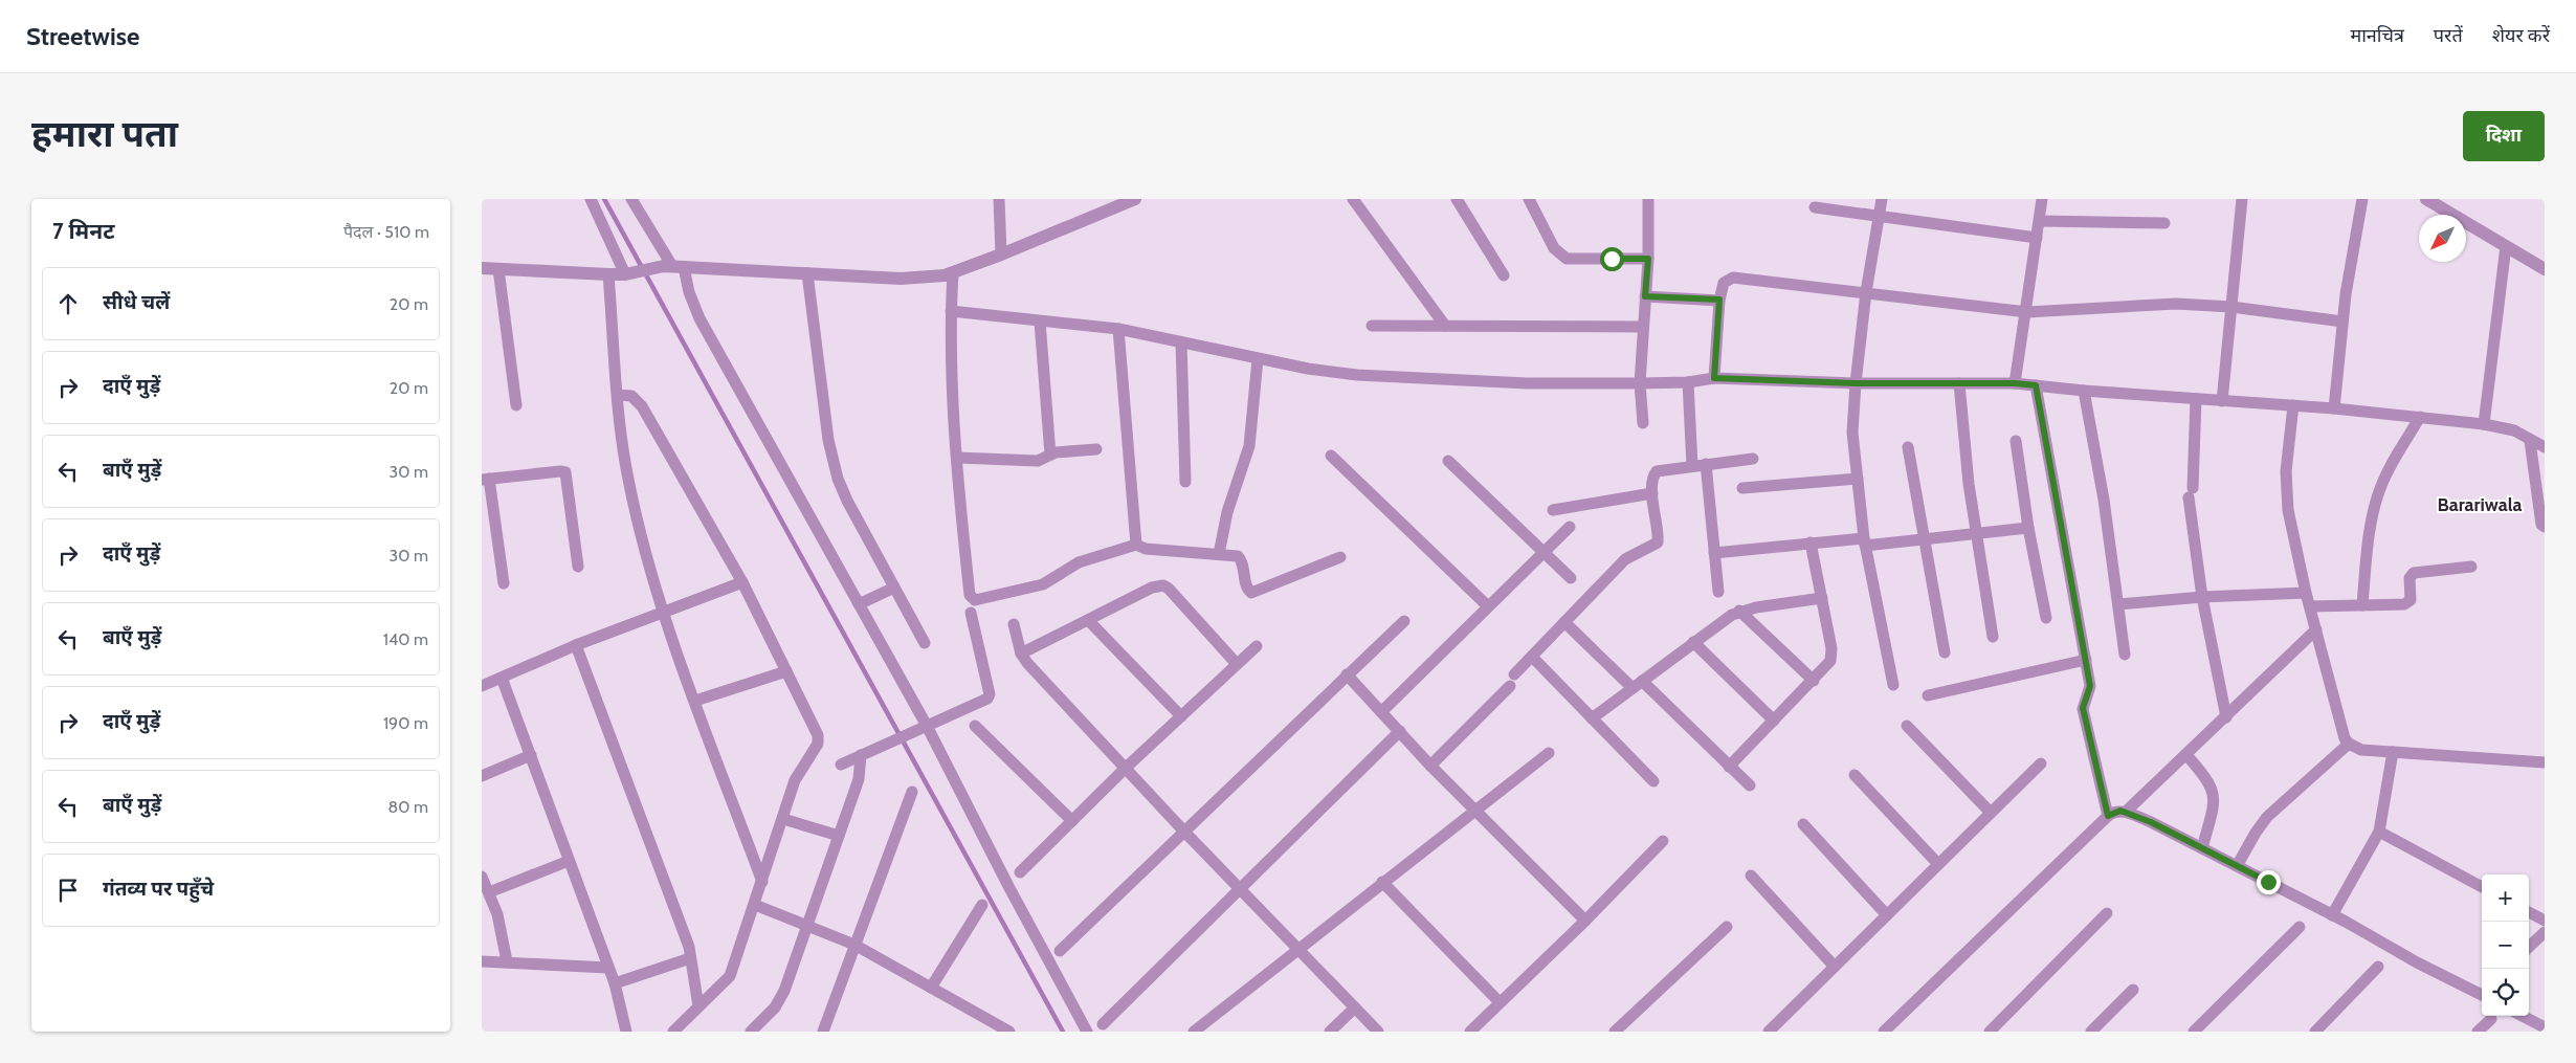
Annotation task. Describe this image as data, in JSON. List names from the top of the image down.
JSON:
{
  "districts": ["Barariwala"],
  "north": "bottom left",
  "page": {
    "header": "Streetwise",
    "nav": ["मानचित्र", "परतें", "शेयर करें"],
    "title": "हमारा पता",
    "buttons": "दिशा",
    "heading": ["7 मिनट", "पैदल · 510 m"],
    "list": [
      ["सीधे चलें", "20 m"],
      ["दाएँ मुड़ें", "20 m"],
      ["बाएँ मुड़ें", "30 m"],
      ["दाएँ मुड़ें", "30 m"],
      ["बाएँ मुड़ें", "140 m"],
      ["दाएँ मुड़ें", "190 m"],
      ["बाएँ मुड़ें", "80 m"],
      "गंतव्य पर पहुँचे"
    ],
    "map_buttons": ["+", "−"]
  }
}
